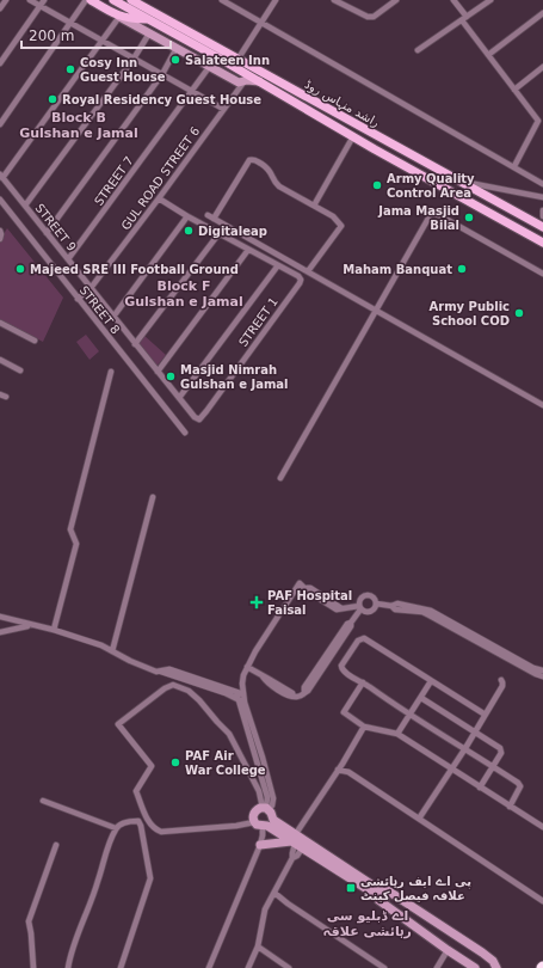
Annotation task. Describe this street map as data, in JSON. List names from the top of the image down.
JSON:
{
  "streets": {
    "main road": ["راشد منہاس روڈ"],
    "street": [
      "GUL ROAD STREET 6",
      "STREET 7",
      "STREET 9",
      "STREET 8",
      "STREET 1"
    ]
  },
  "crossings": [
    ["GUL ROAD STREET 6", "STREET 9"],
    ["GUL ROAD STREET 6", "STREET 8"],
    ["STREET 7", "STREET 9"],
    ["STREET 9", "STREET 1"]
  ],
  "districts": ["Block B Gulshan e Jamal", "Block F Gulshan e Jamal", "اے ڈبلیو سی رہائشی علاقہ"],
  "places": {
    "other": [
      "Salateen Inn",
      "Cosy Inn Guest House",
      "Royal Residency Guest House",
      "Army Quality Control Area",
      "Jama Masjid Bilal",
      "Digitaleap",
      "Majeed SRE III Football Ground",
      "Maham Banquat",
      "Army Public School COD",
      "Masjid Nimrah Gulshan e Jamal",
      "PAF Air War College"
    ],
    "health": ["PAF Hospital Faisal"],
    "transit": ["پی اے ایف رہائشی علاقہ فیصل کینٹ"]
  },
  "scale_bar": "200 m"
}
